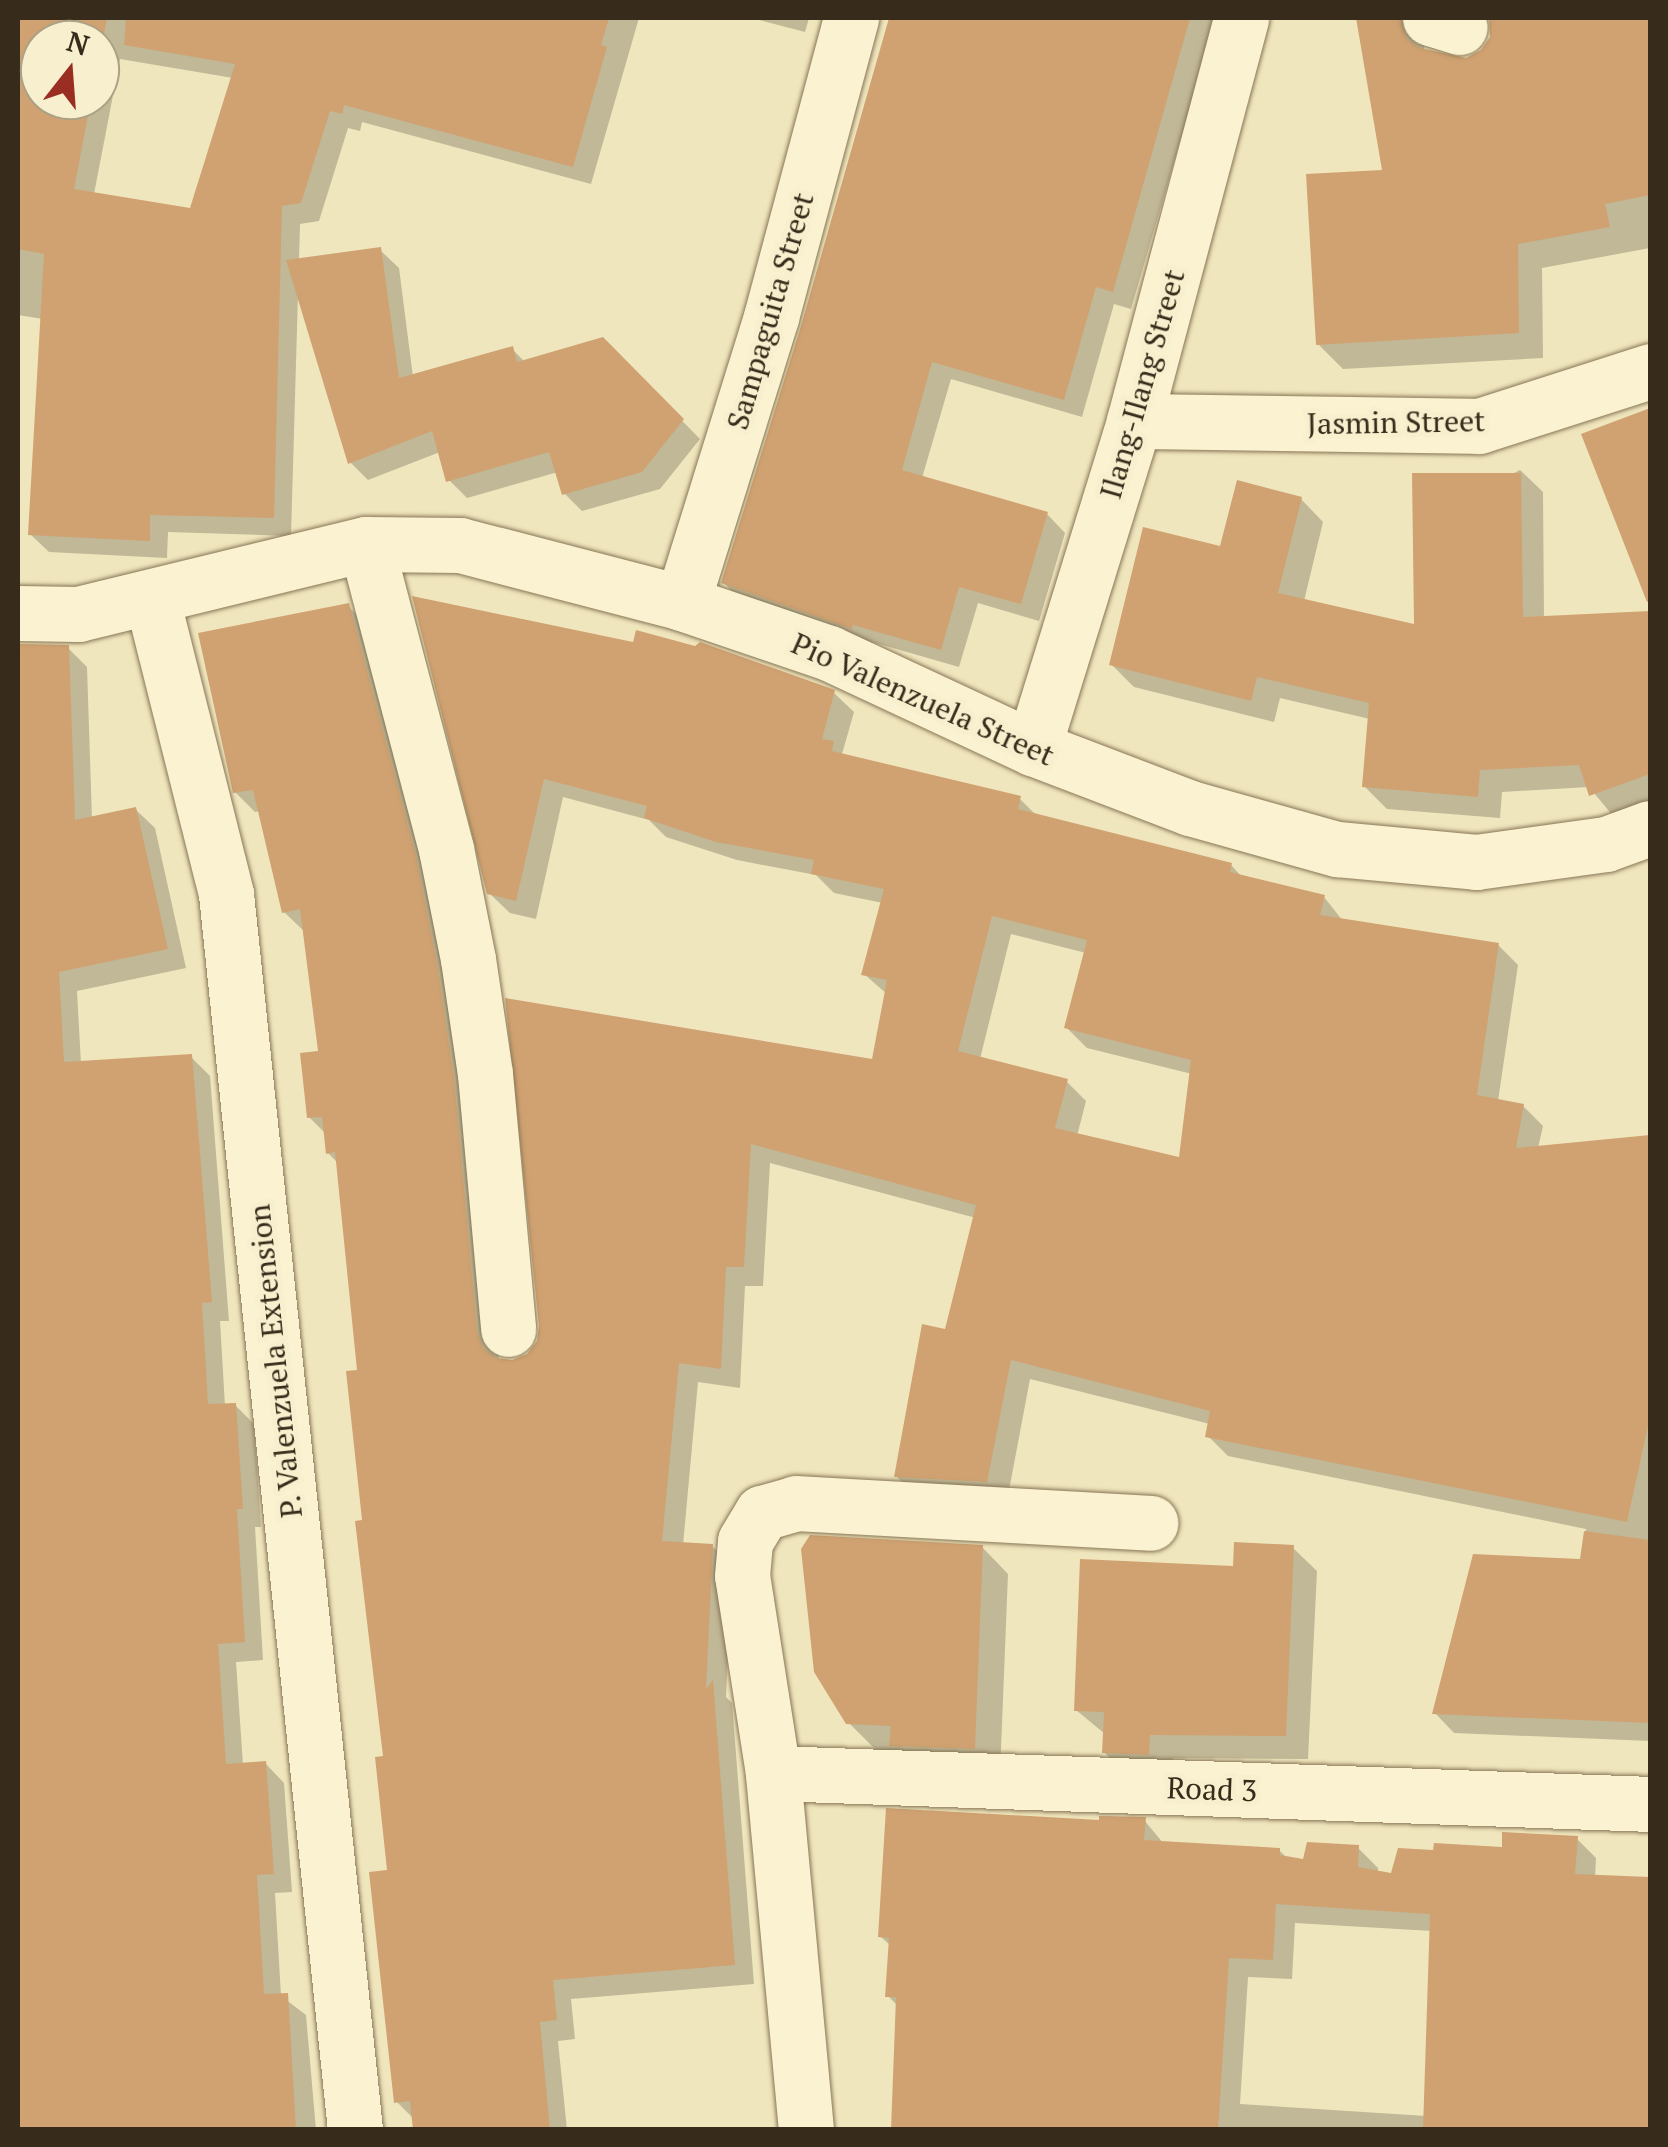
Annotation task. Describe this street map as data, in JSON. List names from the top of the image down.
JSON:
{
  "streets": {
    "street": [
      "Sampaguita Street",
      "Ilang-Ilang Street",
      "Jasmin Street",
      "Pio Valenzuela Street",
      "P. Valenzuela Extension",
      "Road 3"
    ]
  },
  "crossings": [
    ["Sampaguita Street", "Pio Valenzuela Street"],
    ["Ilang-Ilang Street", "Jasmin Street"],
    ["Ilang-Ilang Street", "Pio Valenzuela Street"],
    ["Pio Valenzuela Street", "P. Valenzuela Extension"]
  ],
  "north": "top"
}
